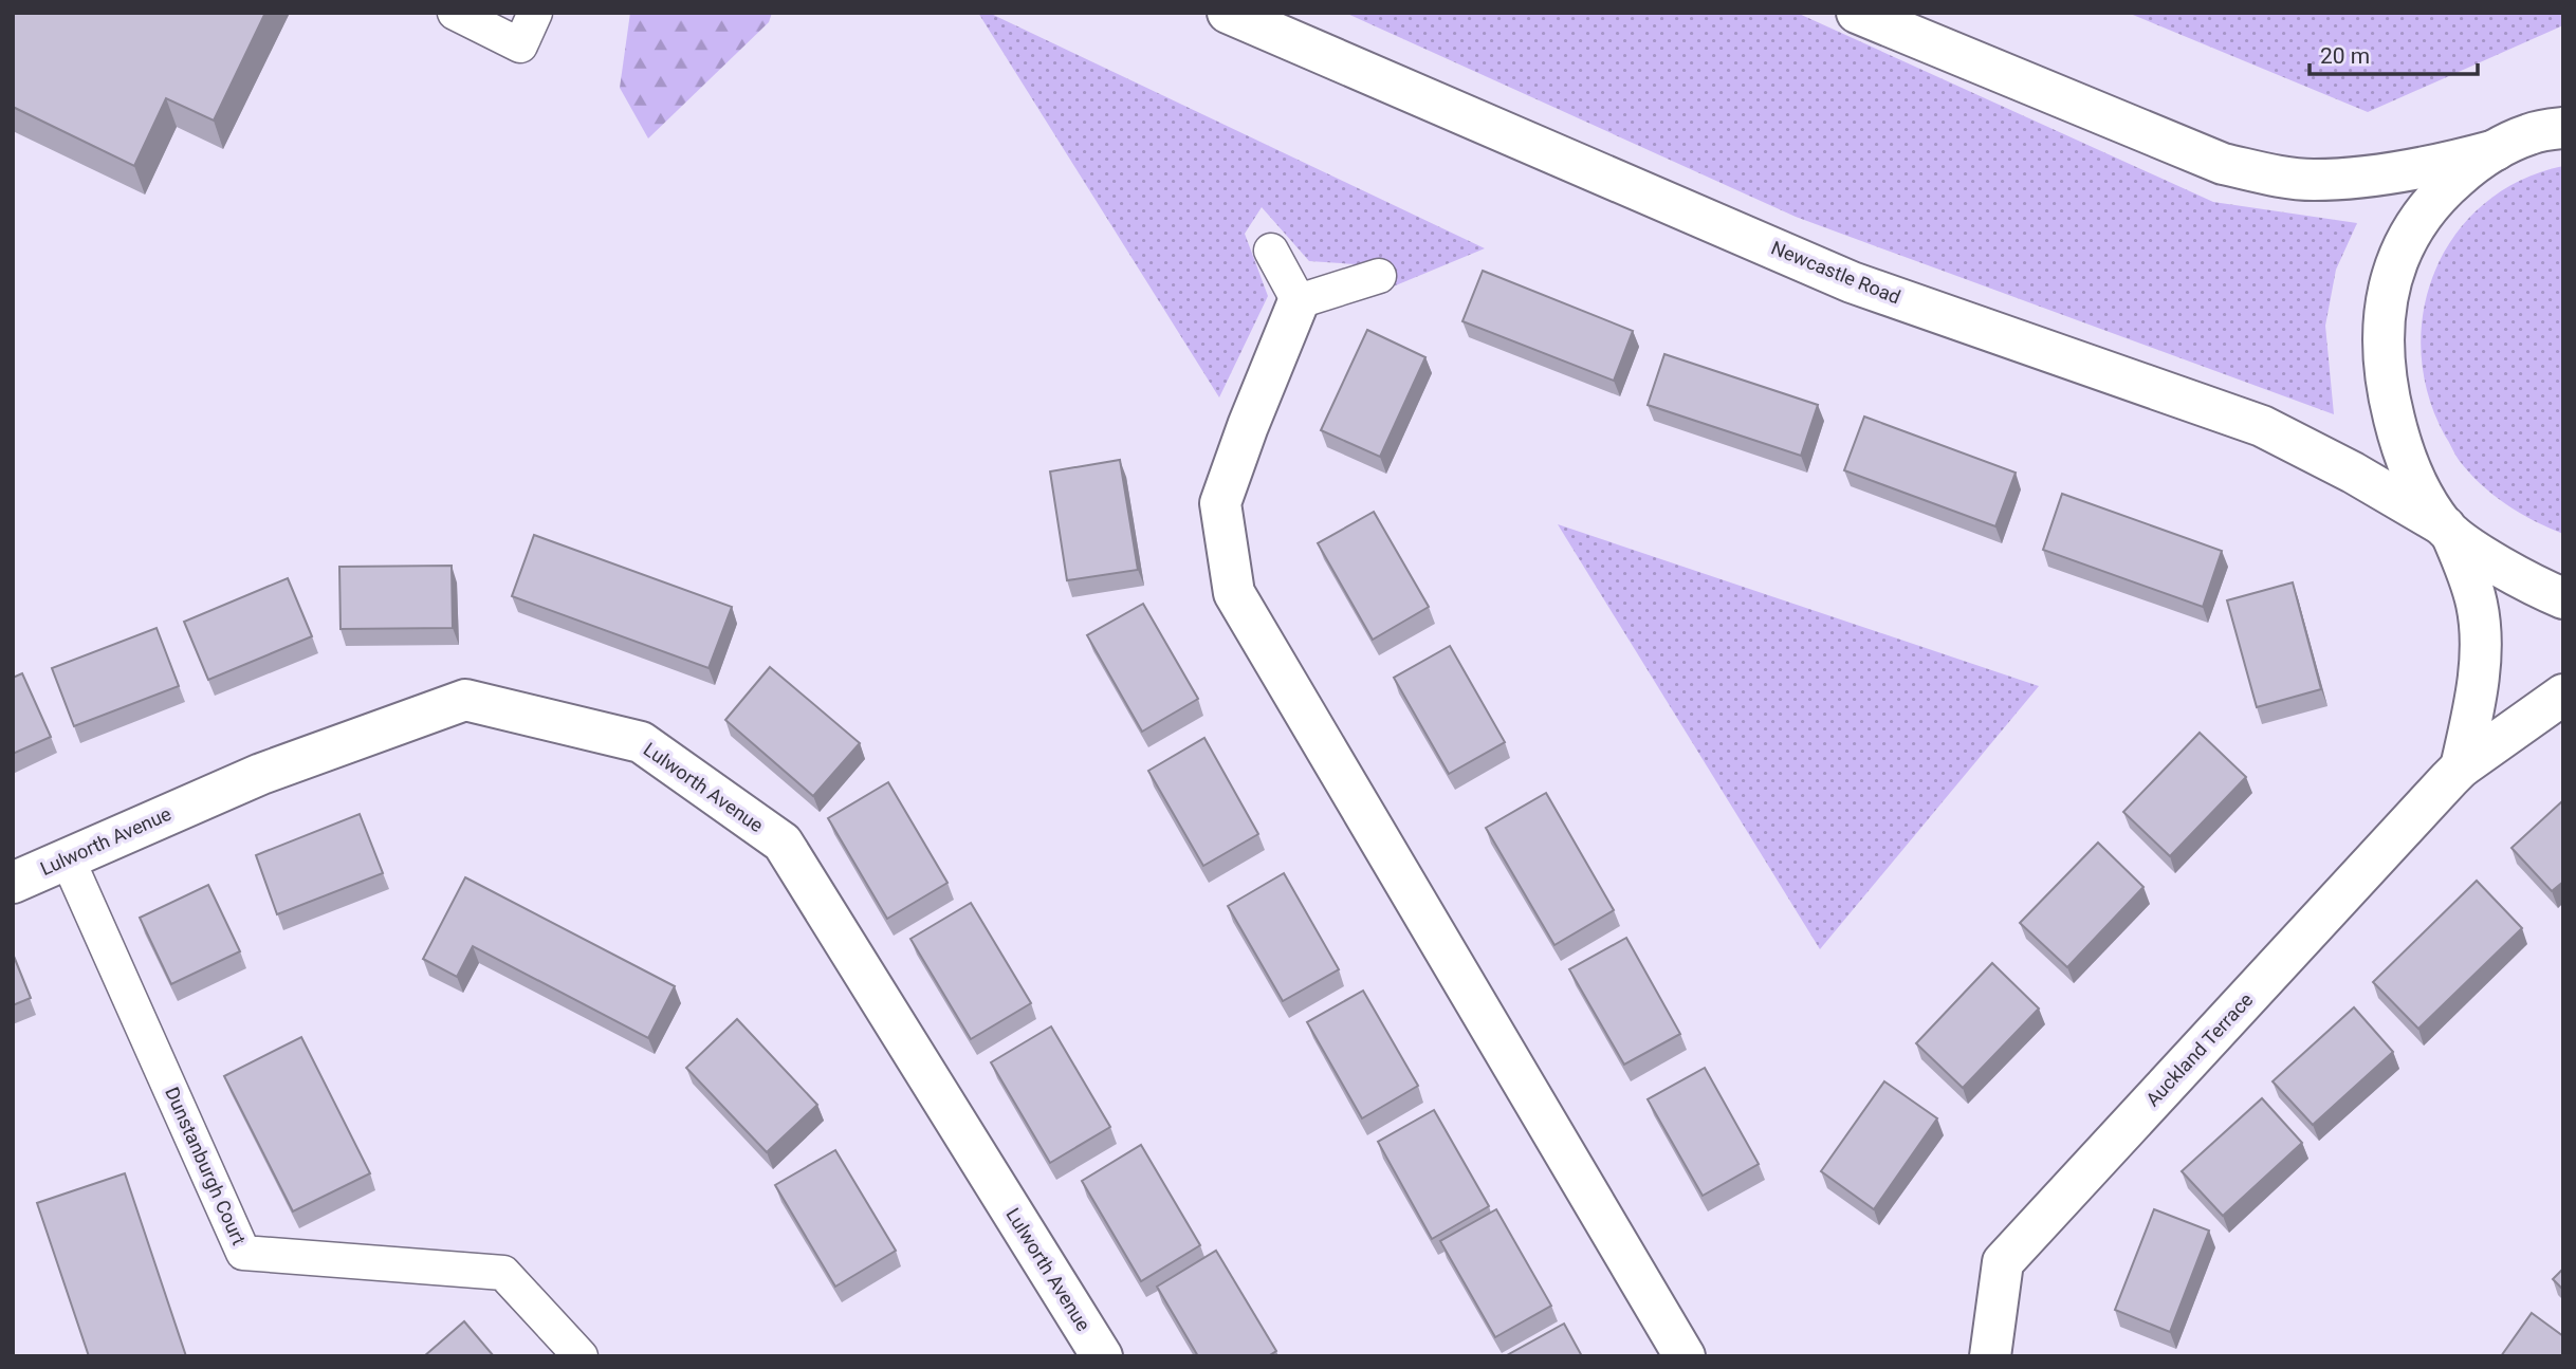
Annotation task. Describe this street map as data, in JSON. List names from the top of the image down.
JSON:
{
  "streets": {
    "main road": ["Newcastle Road", "Lulworth Avenue", "Auckland Terrace"],
    "lane": ["Dunstanburgh Court"]
  },
  "crossings": [
    ["Lulworth Avenue", "Dunstanburgh Court"]
  ],
  "scale_bar": "20 m"
}
